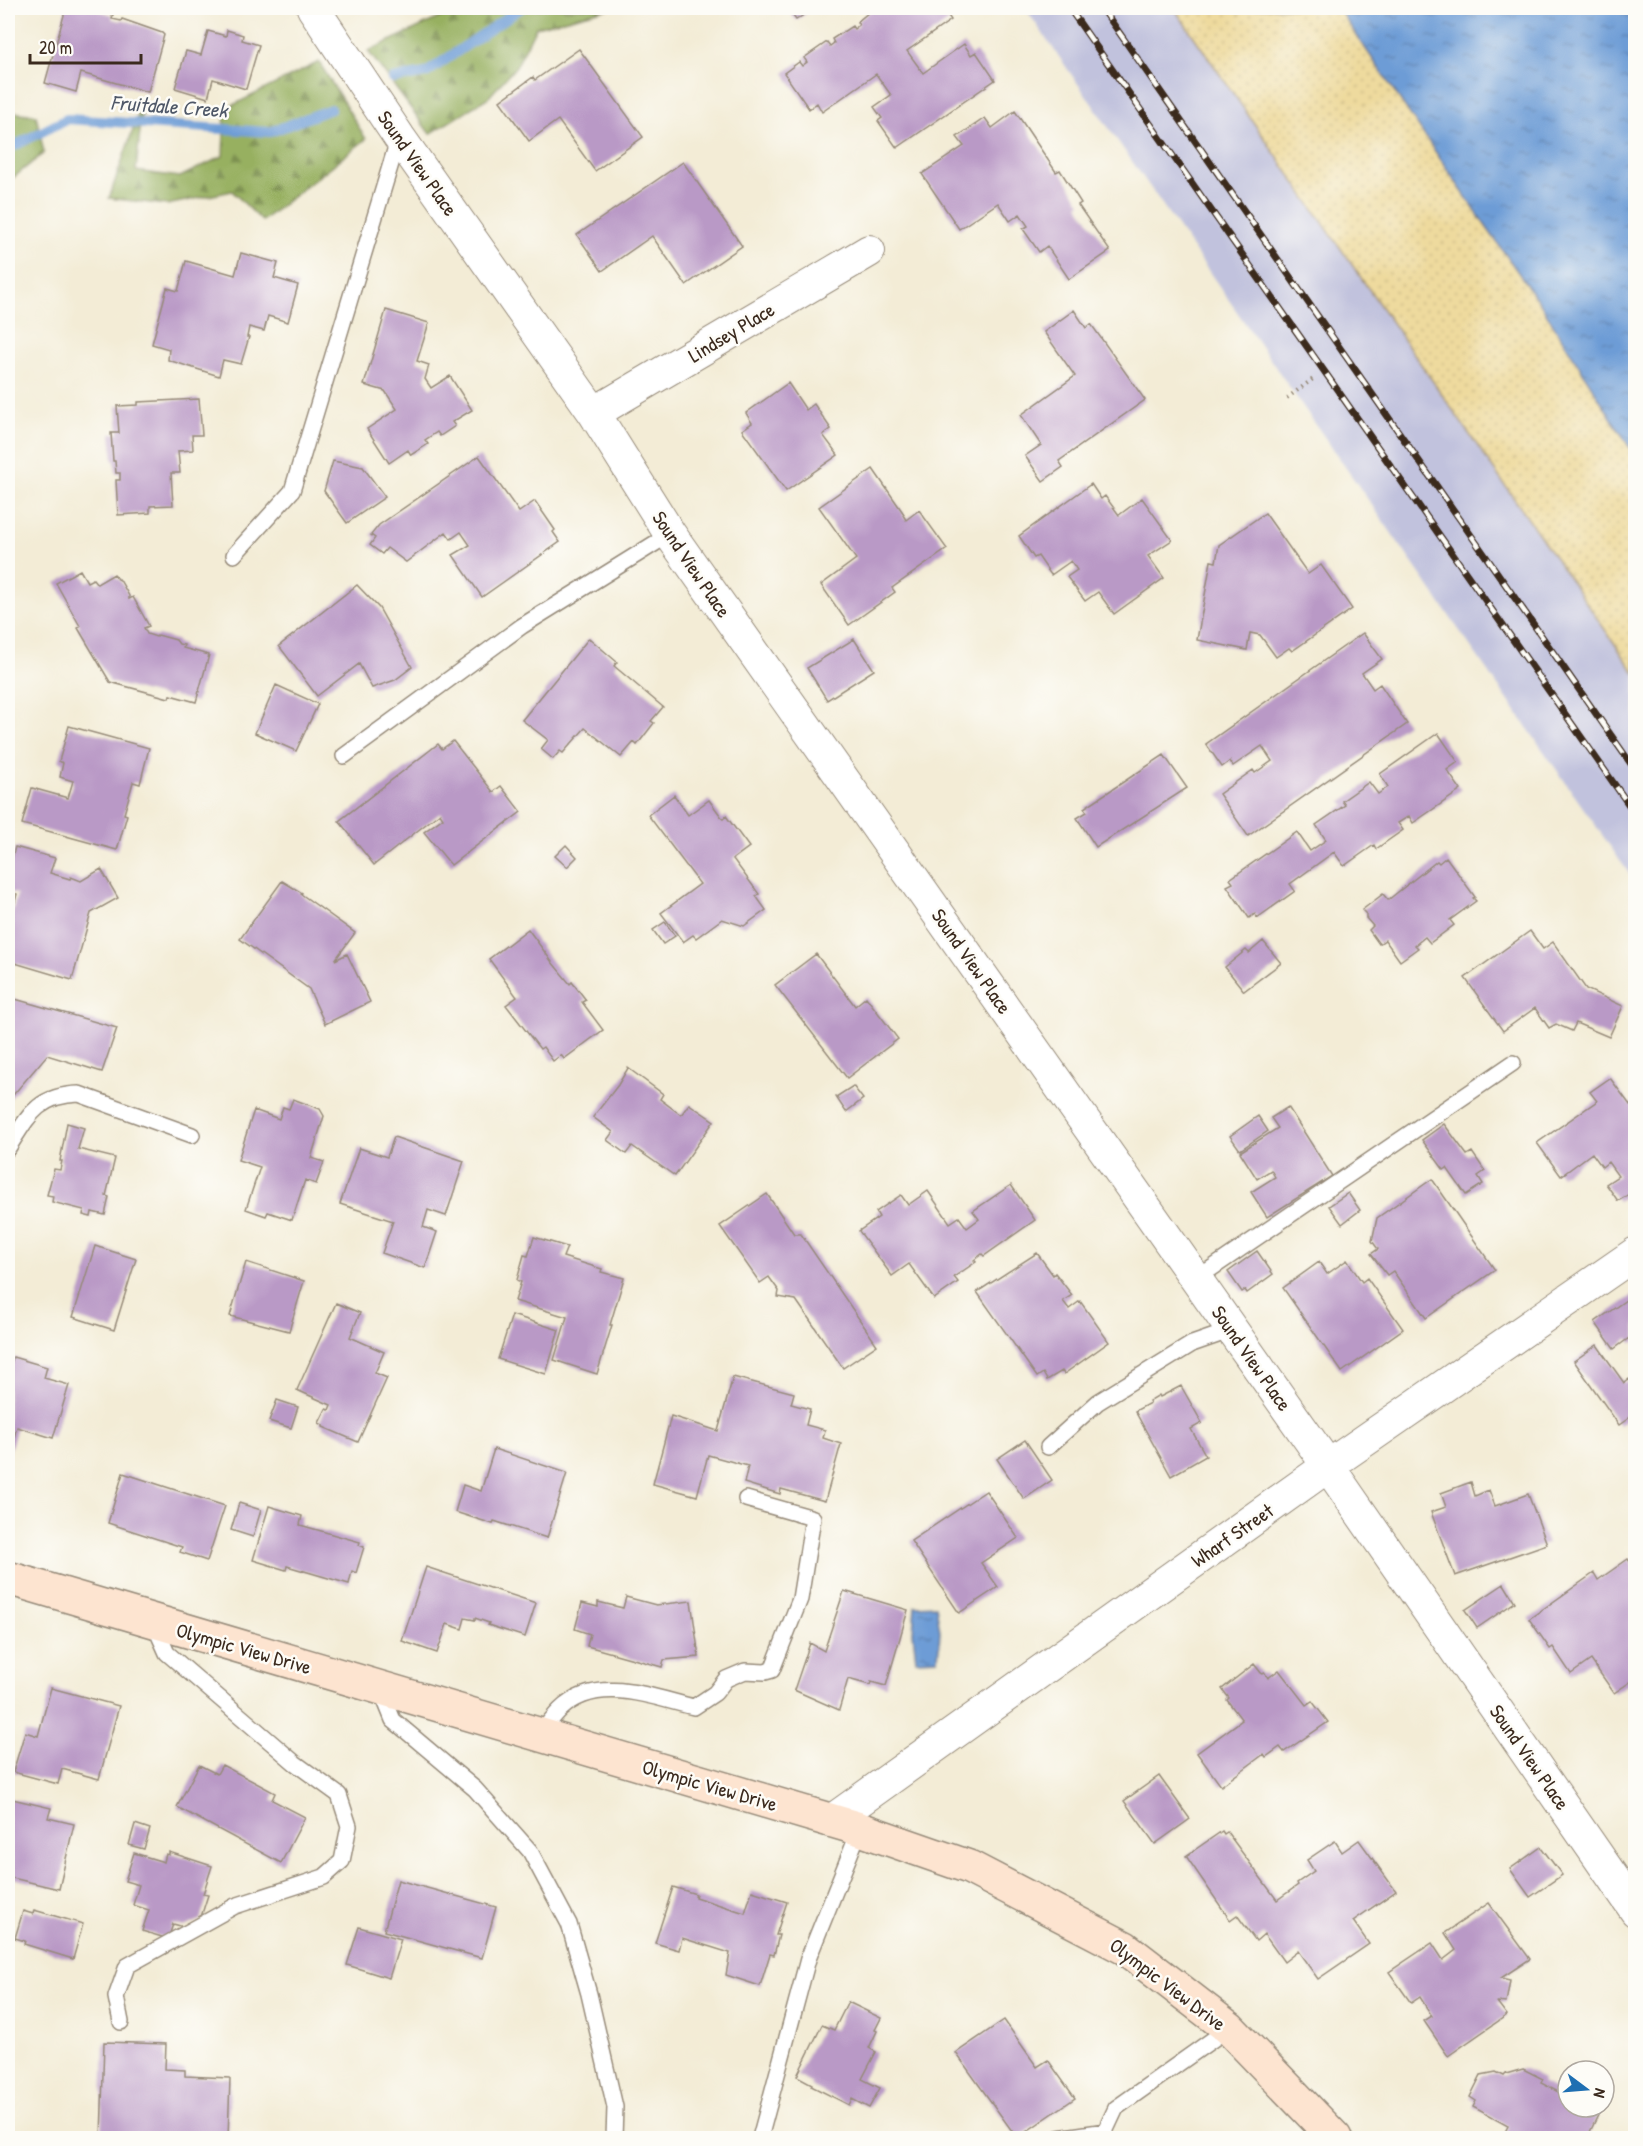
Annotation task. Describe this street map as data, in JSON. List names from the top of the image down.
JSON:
{
  "streets": {
    "main road": ["Olympic View Drive"],
    "street": ["Sound View Place", "Lindsey Place", "Wharf Street"]
  },
  "crossings": [
    ["Sound View Place", "Lindsey Place"],
    ["Sound View Place", "Wharf Street"],
    ["Wharf Street", "Olympic View Drive"]
  ],
  "water": ["Fruitdale Creek"],
  "scale_bar": "20 m",
  "north": "right"
}
